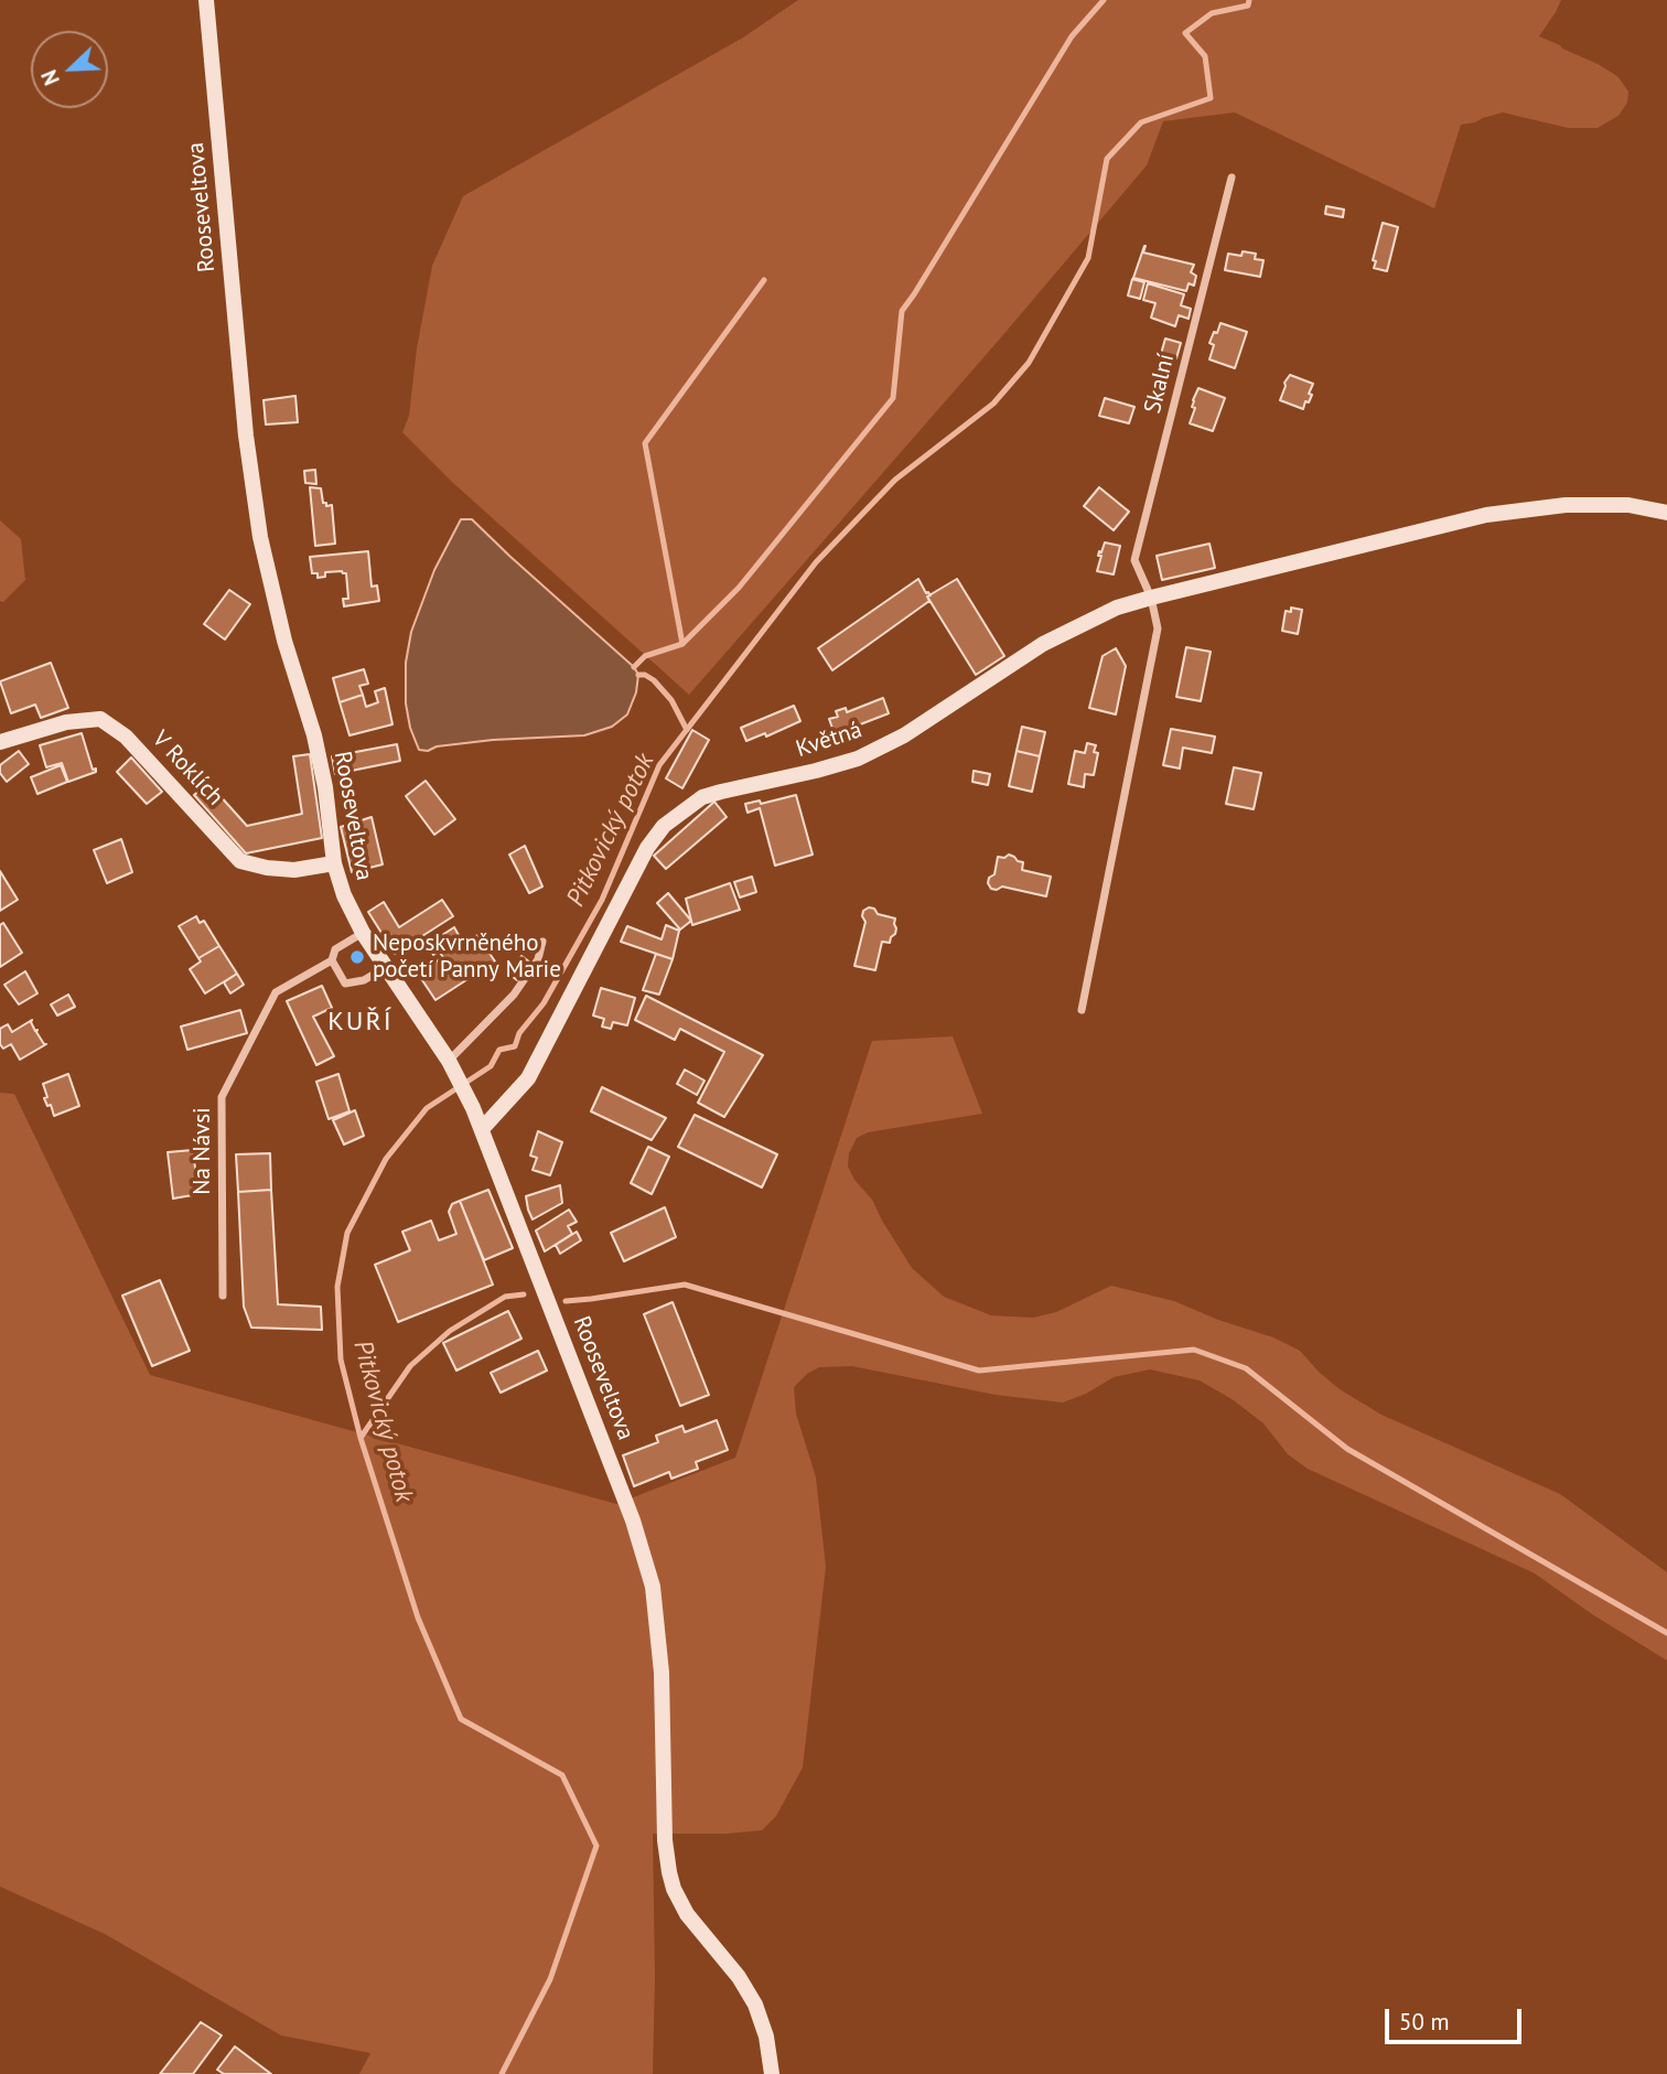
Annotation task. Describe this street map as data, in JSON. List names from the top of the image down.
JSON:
{
  "streets": {
    "street": [
      "Rooseveltova",
      "Skalní",
      "Květná",
      "V Roklích",
      "Na Návsi"
    ]
  },
  "crossings": [
    ["Rooseveltova", "Květná"],
    ["Rooseveltova", "V Roklích"],
    ["Rooseveltova", "Na Návsi"],
    ["Skalní", "Květná"]
  ],
  "districts": ["KUŘÍ"],
  "water": ["Pitkovický potok"],
  "places": ["Neposkvrněného početí Panny Marie"],
  "scale_bar": "50 m",
  "north": "bottom left"
}
